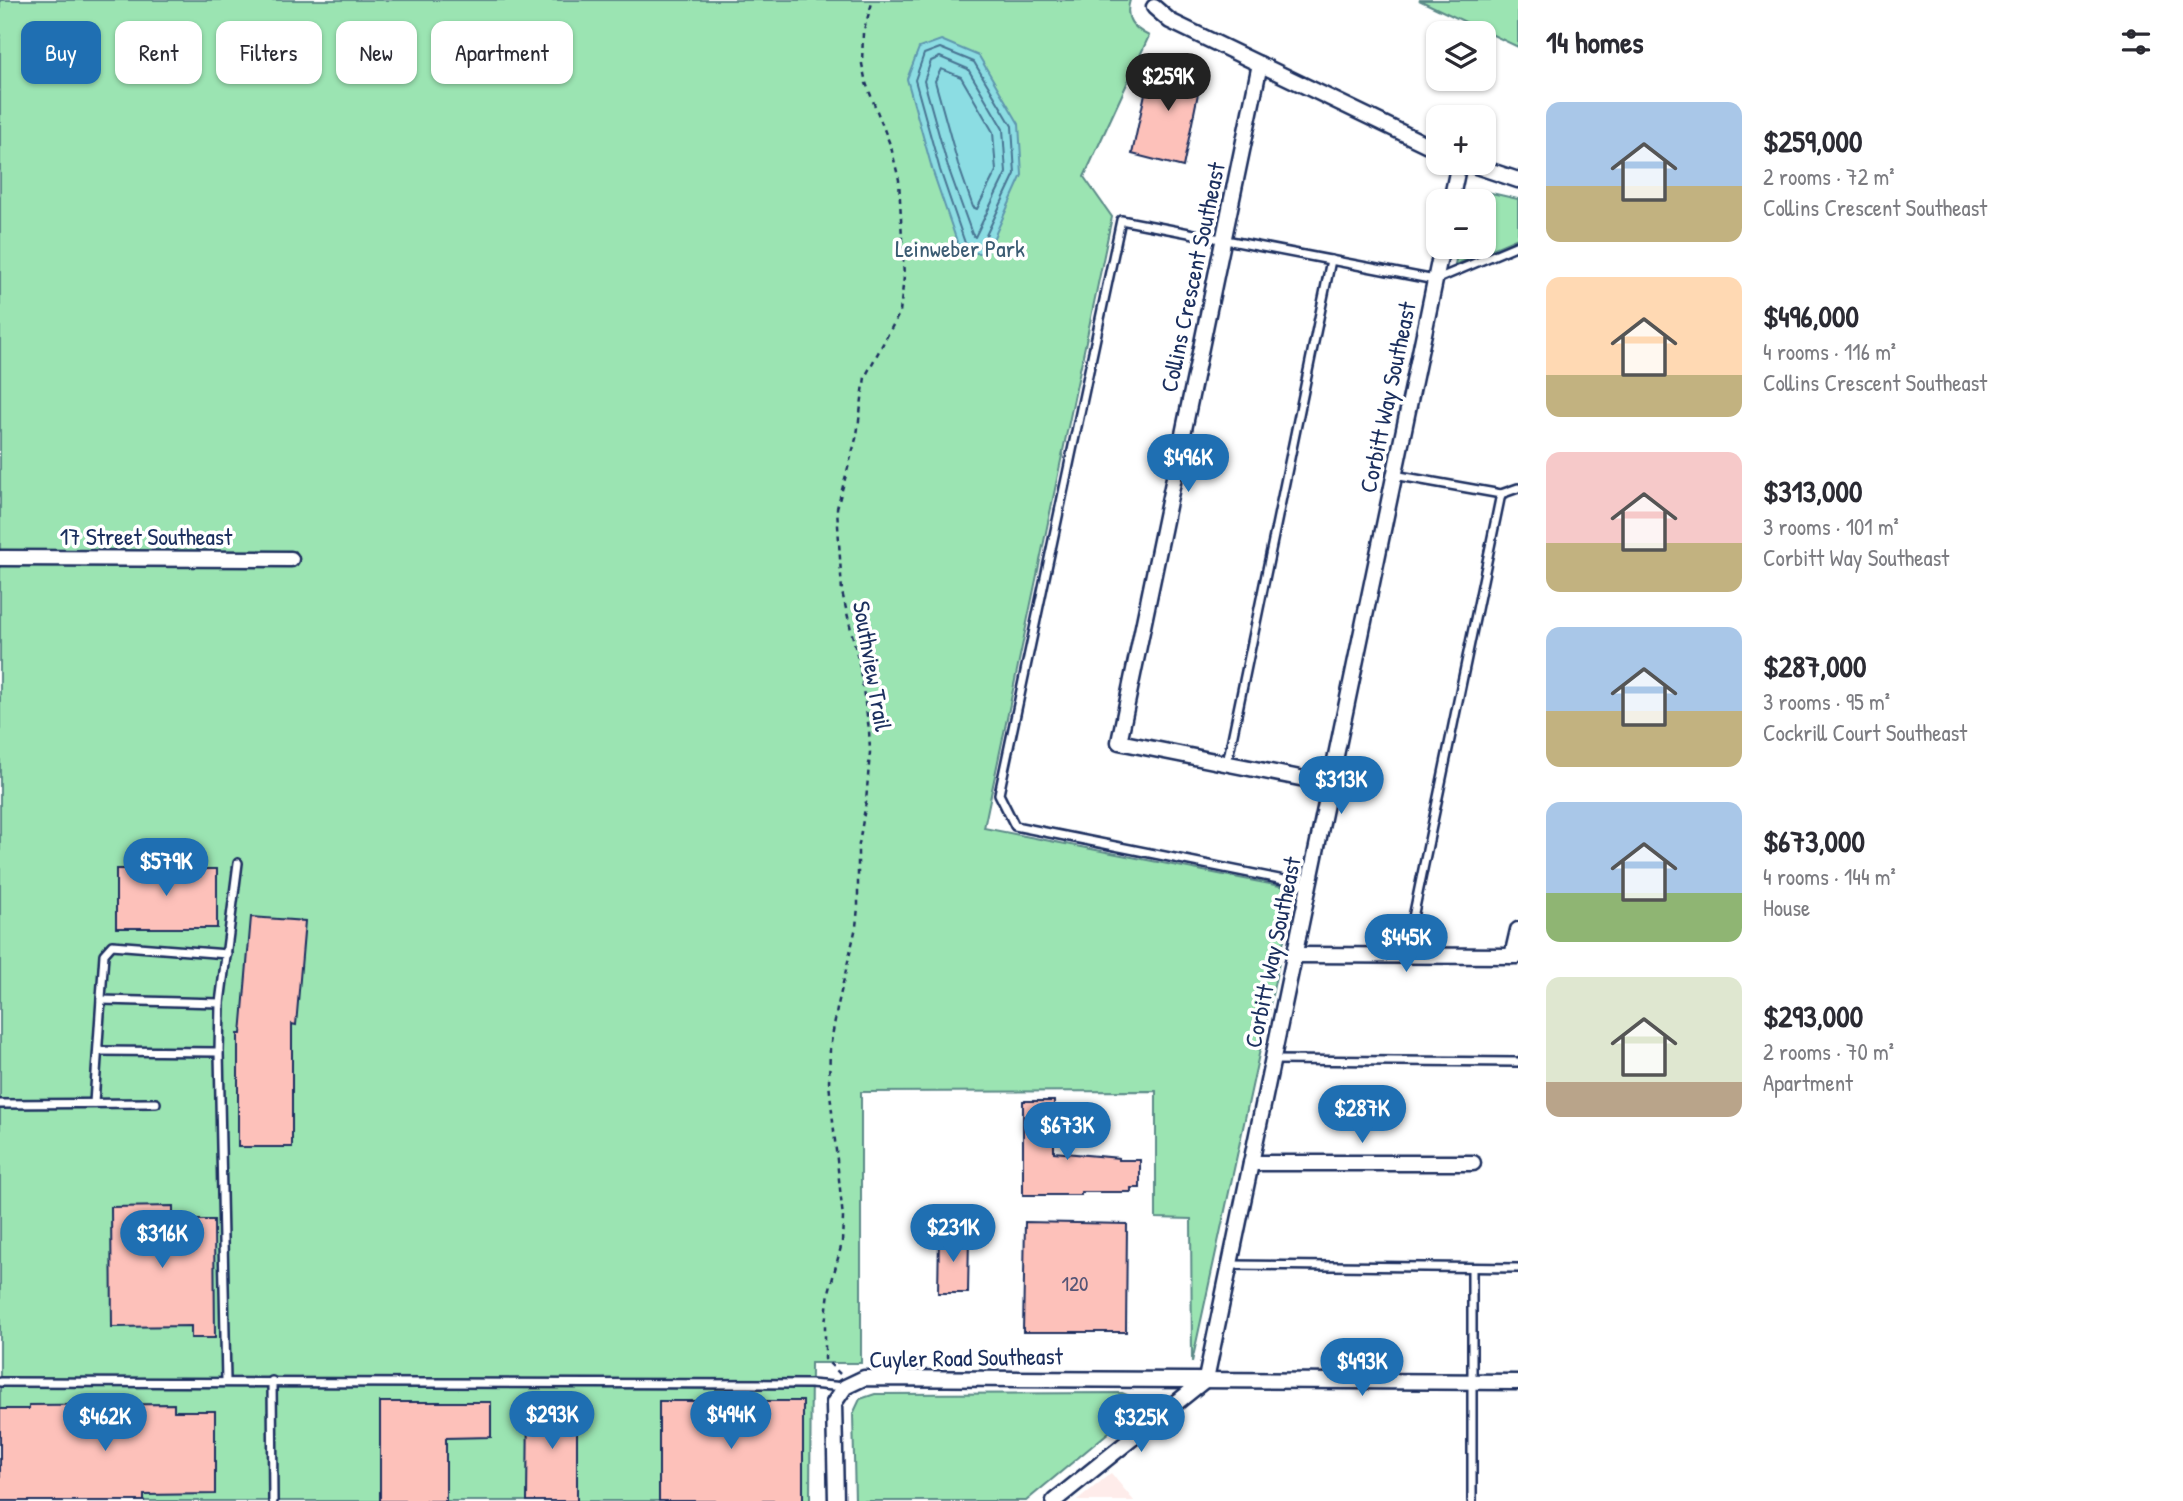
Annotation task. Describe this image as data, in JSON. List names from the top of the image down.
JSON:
{
  "streets": {
    "street": [
      "Collins Crescent Southeast",
      "Corbitt Way Southeast",
      "17 Street Southeast",
      "Cuyler Road Southeast"
    ],
    "path": ["Southview Trail"]
  },
  "crossings": [
    ["Collins Crescent Southeast", "Corbitt Way Southeast"],
    ["Corbitt Way Southeast", "Cuyler Road Southeast"],
    ["Southview Trail", "Cuyler Road Southeast"]
  ],
  "parks": ["Leinweber Park"],
  "house_numbers": ["120"],
  "page": {
    "heading": "14 homes",
    "map_buttons": ["+", "−"],
    "chip": [
      "Buy",
      "Rent",
      "Filters",
      "New",
      "Apartment"
    ],
    "price": [
      "$259K",
      "$496K",
      "$313K",
      "$579K",
      "$445K",
      "$287K",
      "$673K",
      "$231K",
      "$316K",
      "$493K",
      "$293K",
      "$494K",
      "$462K",
      "$325K"
    ],
    "list": [
      {
        "name": "$259,000",
        "note": "2 rooms · 72 m² · Collins Crescent Southeast"
      },
      {
        "name": "$496,000",
        "note": "4 rooms · 116 m² · Collins Crescent Southeast"
      },
      {
        "name": "$313,000",
        "note": "3 rooms · 101 m² · Corbitt Way Southeast"
      },
      {
        "name": "$287,000",
        "note": "3 rooms · 95 m² · Cockrill Court Southeast"
      },
      {
        "name": "$673,000",
        "note": "4 rooms · 144 m² · House"
      },
      {
        "name": "$293,000",
        "note": "2 rooms · 70 m² · Apartment"
      }
    ]
  }
}
